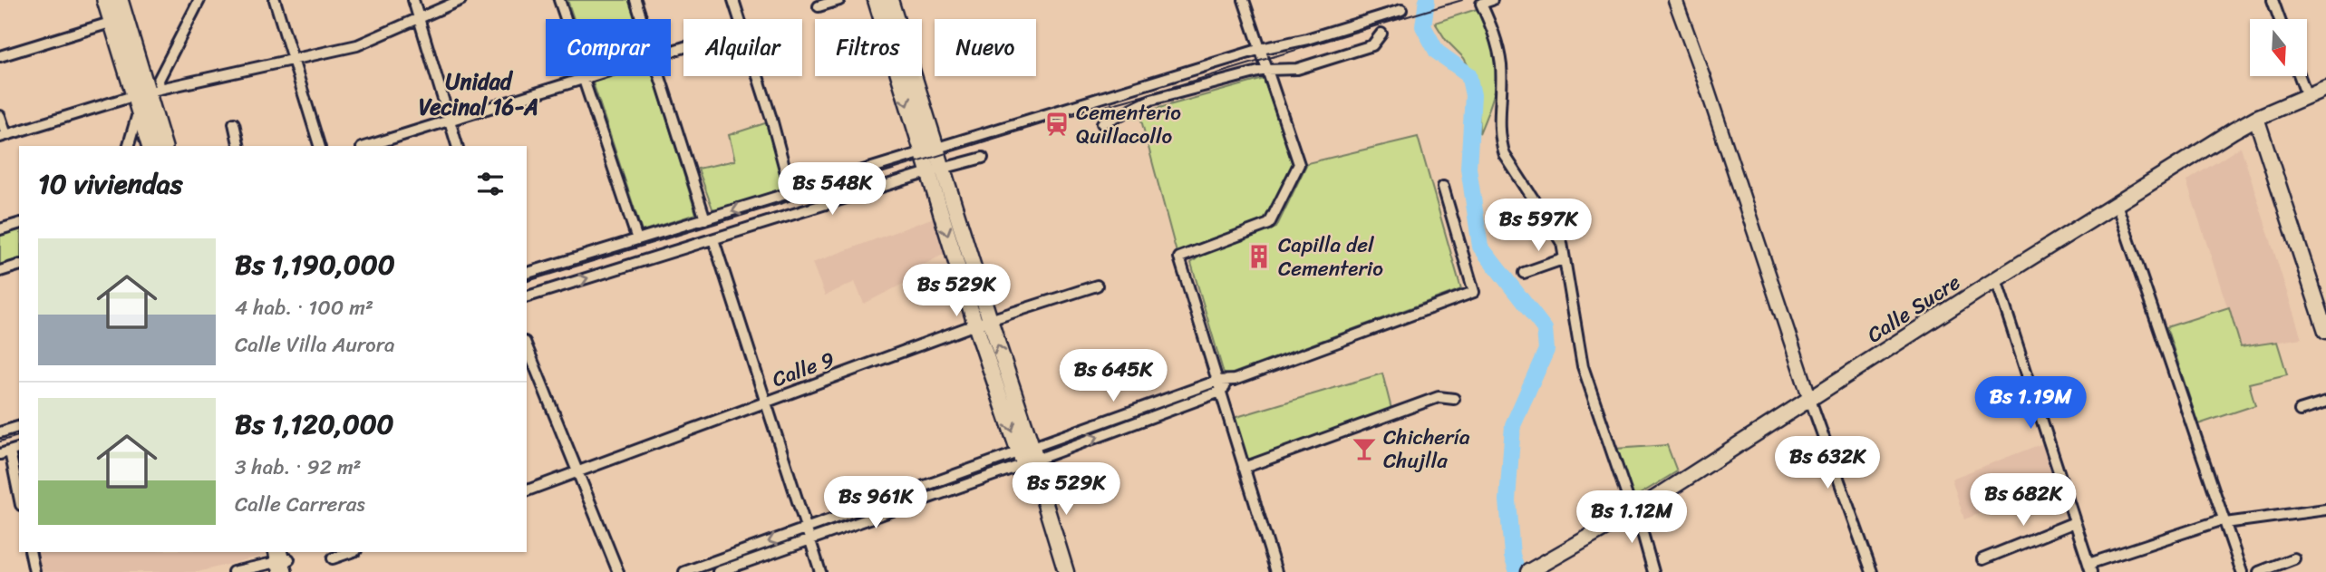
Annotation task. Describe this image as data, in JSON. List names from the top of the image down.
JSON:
{
  "streets": {
    "main road": ["Calle Sucre"],
    "street": ["Calle 9"]
  },
  "districts": ["Unidad Vecinal 16-A"],
  "places": {
    "station": ["Cementerio Quillacollo"],
    "building": ["Capilla del Cementerio"],
    "bar": ["Chichería Chujlla"]
  },
  "north": "bottom",
  "page": {
    "chip": [
      "Comprar",
      "Alquilar",
      "Filtros",
      "Nuevo"
    ],
    "heading": "10 viviendas",
    "price": [
      "Bs 548K",
      "Bs 597K",
      "Bs 529K",
      "Bs 645K",
      "Bs 1.19M",
      "Bs 632K",
      "Bs 529K",
      "Bs 682K",
      "Bs 961K",
      "Bs 1.12M"
    ],
    "list": [
      {
        "name": "Bs 1,190,000",
        "note": "4 hab. · 100 m² · Calle Villa Aurora"
      },
      {
        "name": "Bs 1,120,000",
        "note": "3 hab. · 92 m² · Calle Carreras"
      }
    ]
  }
}
